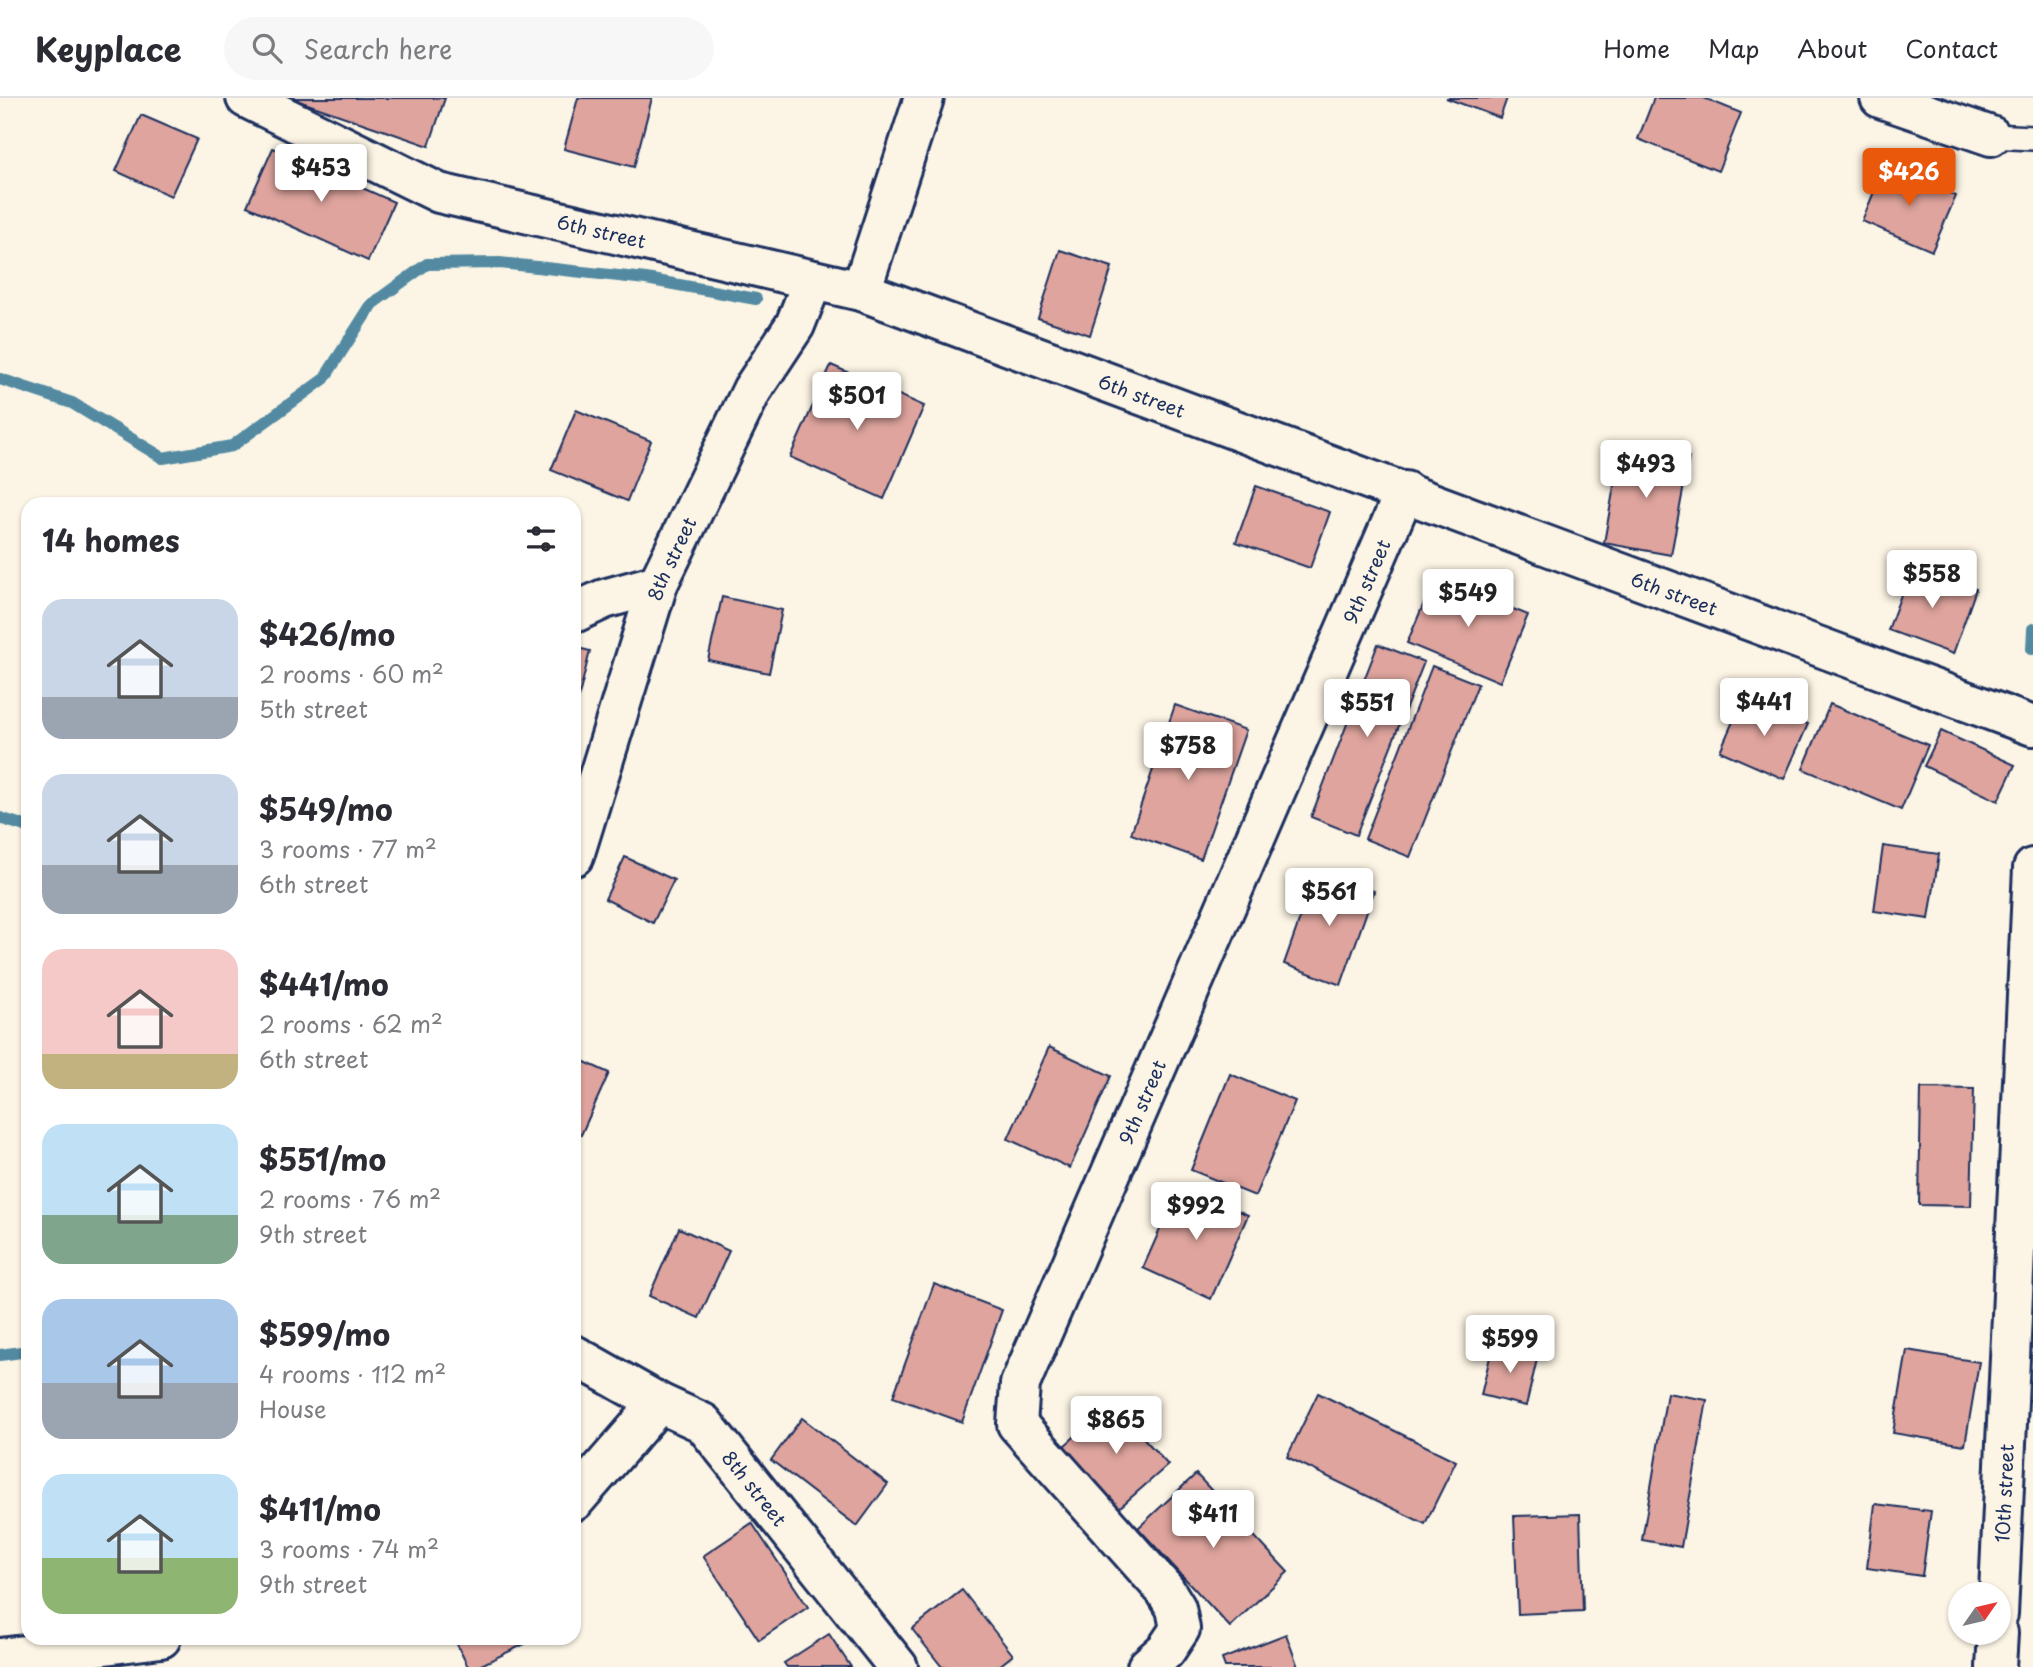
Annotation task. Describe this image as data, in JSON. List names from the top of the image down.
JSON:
{
  "streets": {
    "street": [
      "6th street",
      "8th street",
      "9th street",
      "10th street"
    ]
  },
  "crossings": [
    ["6th street", "8th street"],
    ["6th street", "9th street"]
  ],
  "north": "top right",
  "page": {
    "header": "Keyplace",
    "search": "Search here",
    "nav": [
      "Home",
      "Map",
      "About",
      "Contact"
    ],
    "price": [
      "$453",
      "$426",
      "$501",
      "$493",
      "$558",
      "$549",
      "$441",
      "$551",
      "$758",
      "$561",
      "$992",
      "$599",
      "$865",
      "$411"
    ],
    "heading": "14 homes",
    "list": [
      {
        "name": "$426/mo",
        "note": "2 rooms · 60 m² · 5th street"
      },
      {
        "name": "$549/mo",
        "note": "3 rooms · 77 m² · 6th street"
      },
      {
        "name": "$441/mo",
        "note": "2 rooms · 62 m² · 6th street"
      },
      {
        "name": "$551/mo",
        "note": "2 rooms · 76 m² · 9th street"
      },
      {
        "name": "$599/mo",
        "note": "4 rooms · 112 m² · House"
      },
      {
        "name": "$411/mo",
        "note": "3 rooms · 74 m² · 9th street"
      }
    ]
  }
}
